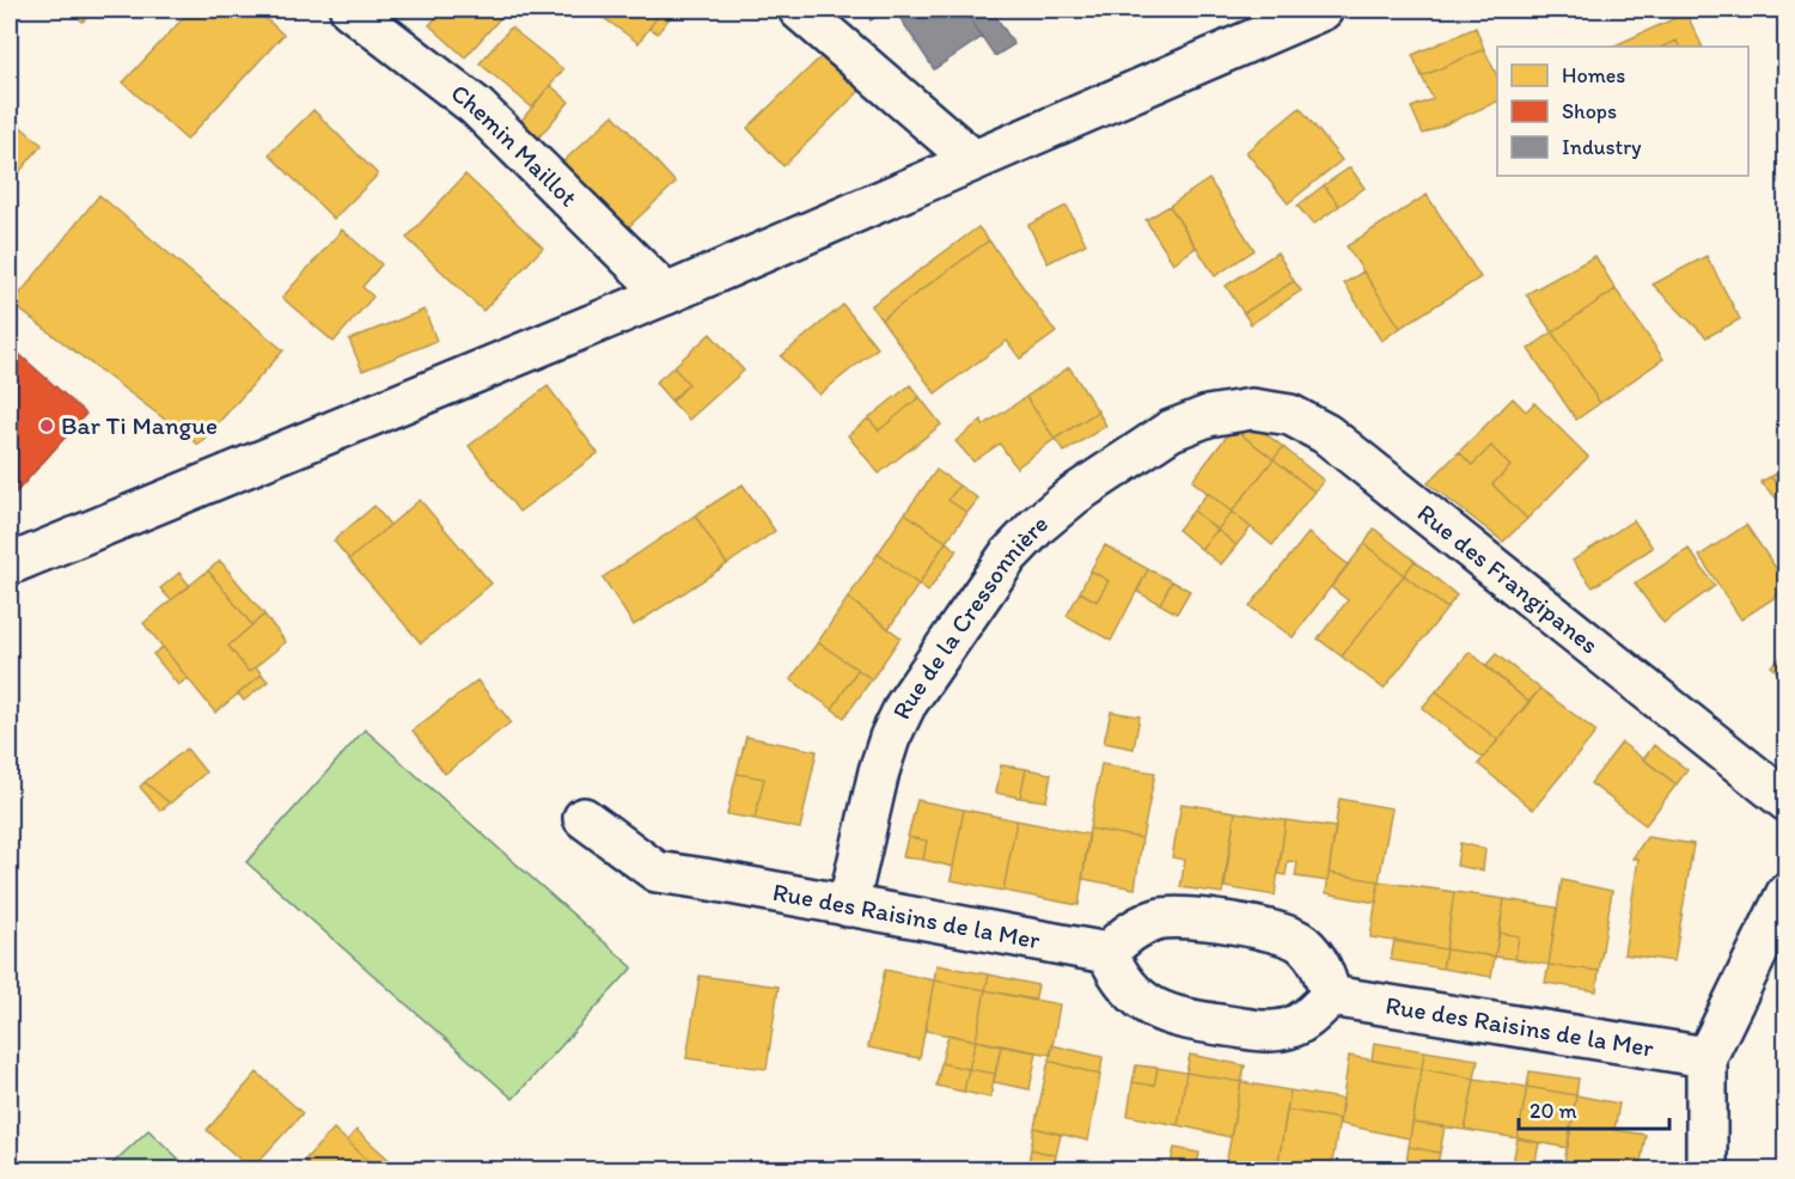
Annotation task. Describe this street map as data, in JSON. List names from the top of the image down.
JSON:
{
  "streets": {
    "street": [
      "Chemin Maillot",
      "Rue des Frangipanes",
      "Rue de la Cressonnière",
      "Rue des Raisins de la Mer"
    ]
  },
  "crossings": [
    ["Rue des Frangipanes", "Rue de la Cressonnière"],
    ["Rue de la Cressonnière", "Rue des Raisins de la Mer"]
  ],
  "places": ["Bar Ti Mangue"],
  "legend": ["Homes", "Shops", "Industry"],
  "scale_bar": "20 m"
}
